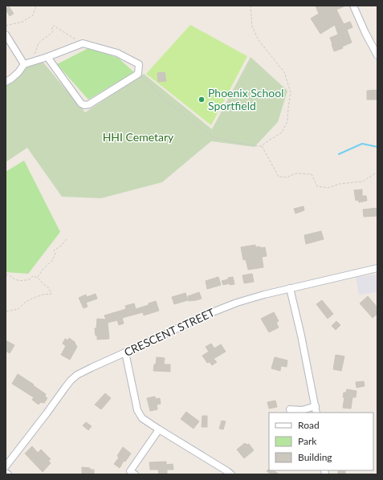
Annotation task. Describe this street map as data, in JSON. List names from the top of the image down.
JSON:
{
  "streets": {
    "street": ["CRESCENT STREET"]
  },
  "parks": ["HHI Cemetary"],
  "places": ["Phoenix School Sportfield"],
  "legend": ["Road", "Park", "Building"]
}
